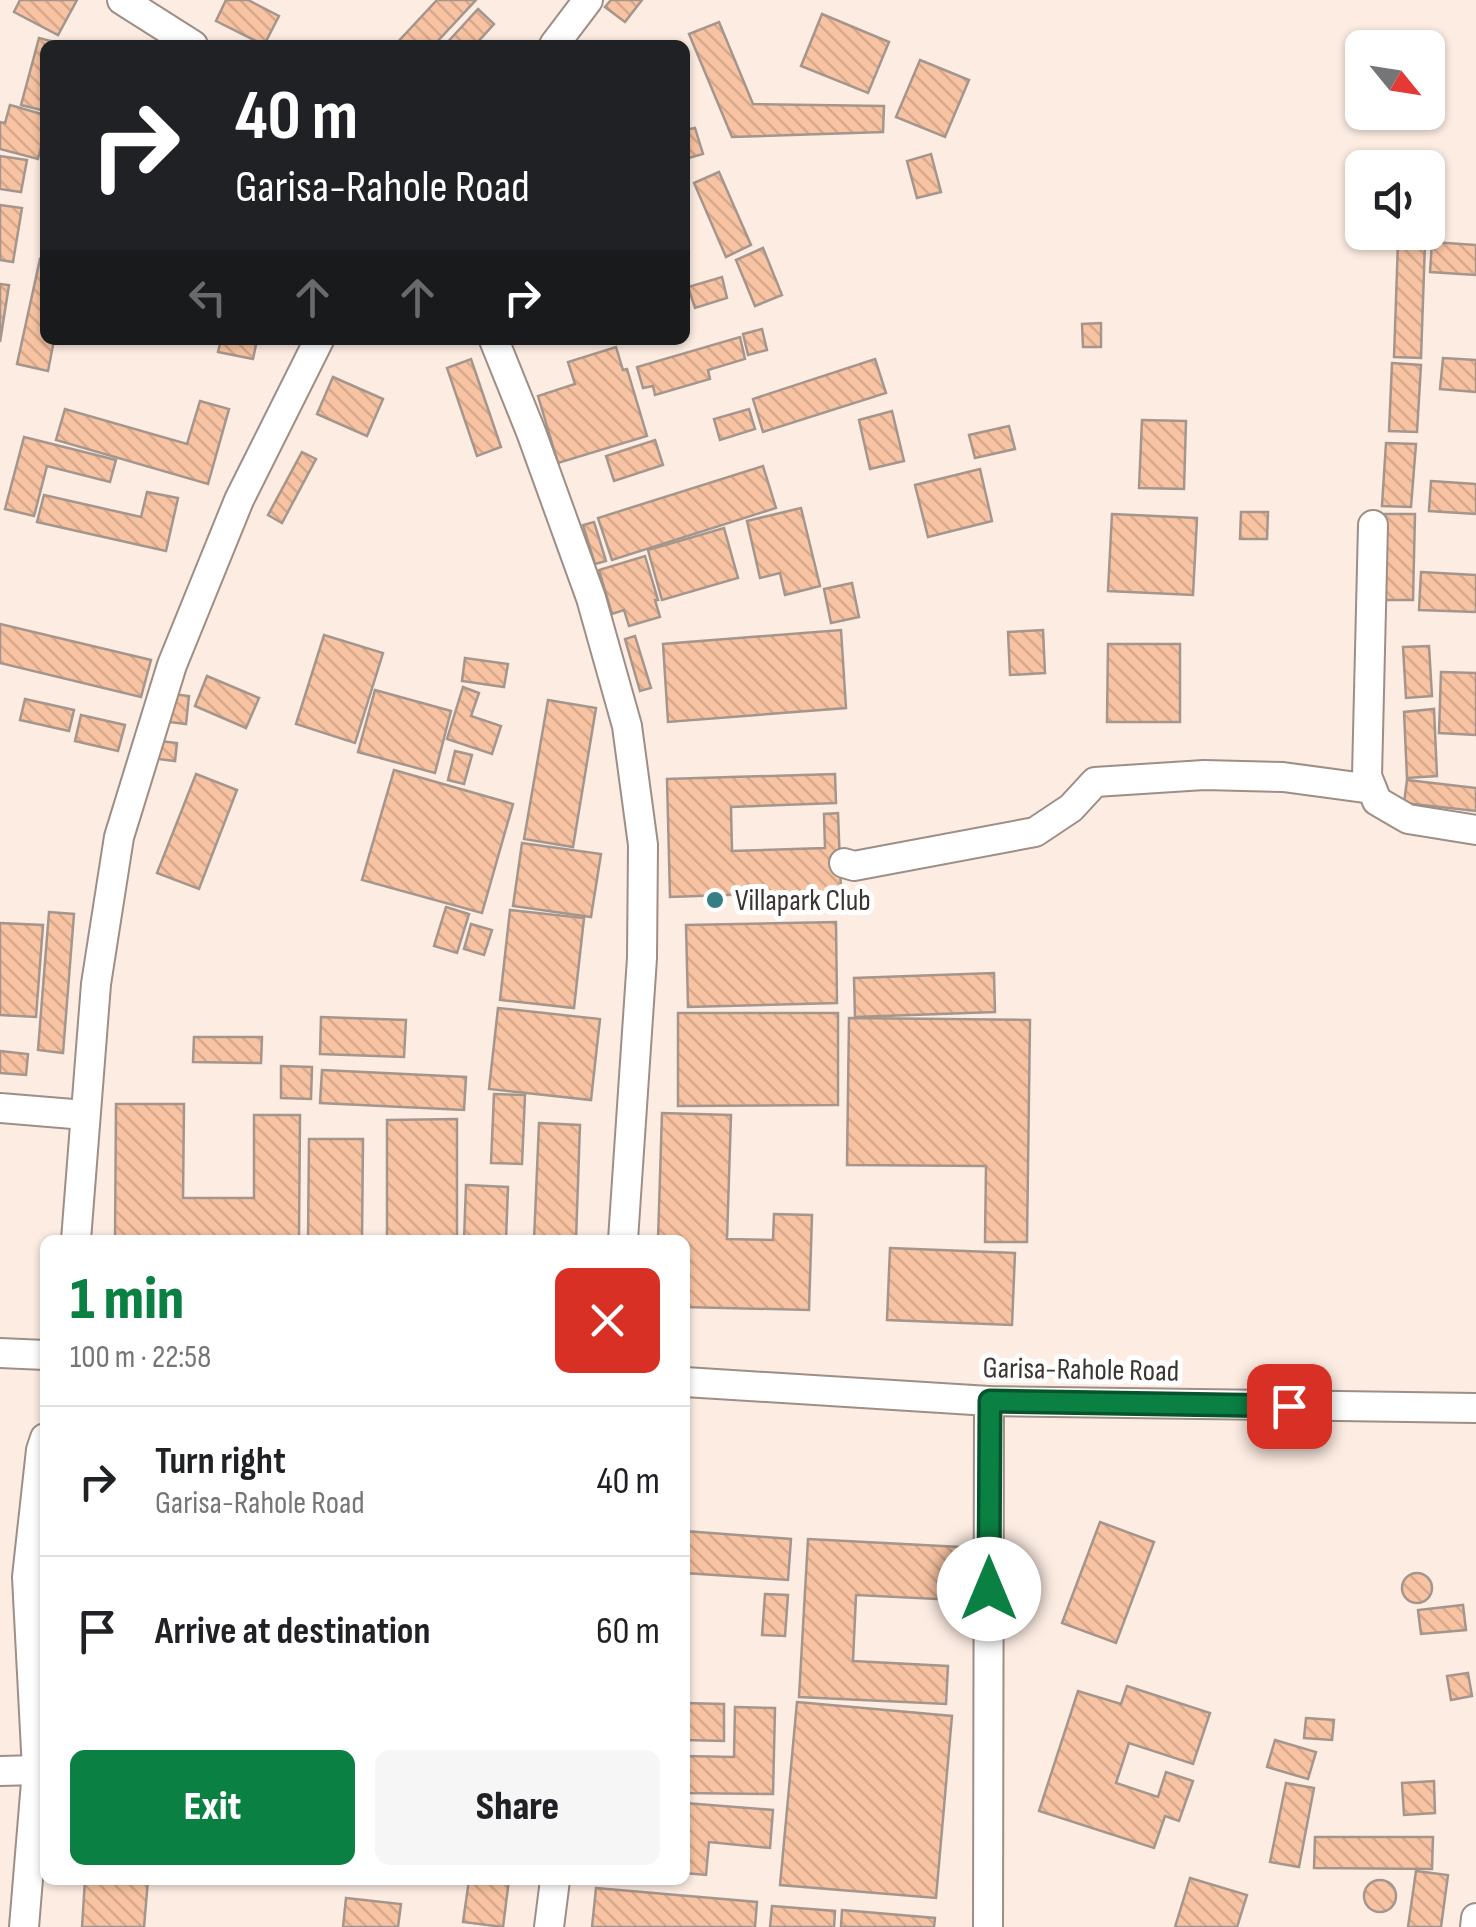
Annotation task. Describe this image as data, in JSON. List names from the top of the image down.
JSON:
{
  "streets": {
    "street": ["Garisa-Rahole Road"]
  },
  "places": ["Villapark Club"],
  "north": "bottom right",
  "page": {
    "turn": ["40 m", "Garisa-Rahole Road"],
    "heading": ["1 min", "100 m · 22:58"],
    "list": [
      {
        "name": "Turn right",
        "note": "Garisa-Rahole Road",
        "value": "40 m"
      },
      {
        "name": "Arrive at destination",
        "value": "60 m"
      }
    ],
    "buttons": ["Exit", "Share"]
  }
}
